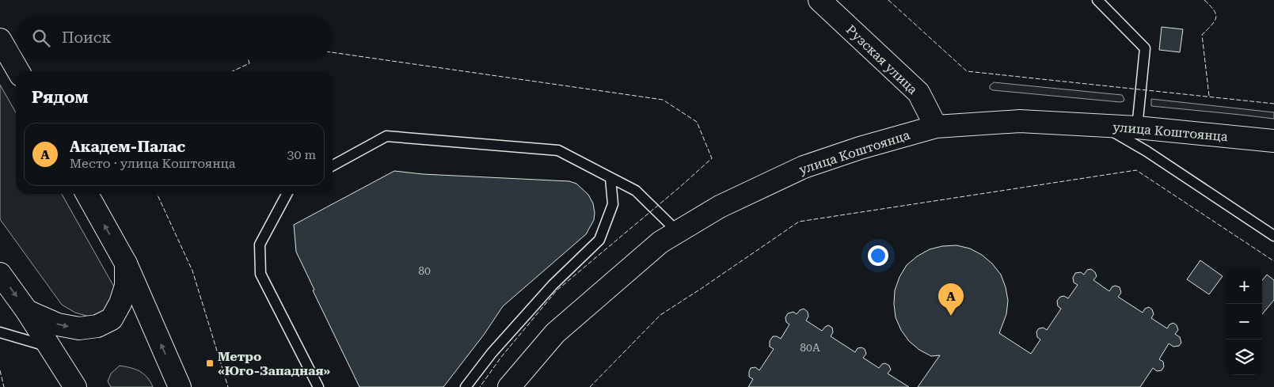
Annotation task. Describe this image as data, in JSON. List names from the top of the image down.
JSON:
{
  "streets": {
    "street": ["Рузская улица", "улица Коштоянца"]
  },
  "crossings": [
    ["Рузская улица", "улица Коштоянца"]
  ],
  "places": {
    "transit": ["Метро «Юго-Западная»"]
  },
  "house_numbers": ["80", "80А"],
  "page": {
    "search": "Поиск",
    "heading": "Рядом",
    "list": [
      {
        "mark": "A",
        "name": "Академ-Палас",
        "note": "Место · улица Коштоянца",
        "value": "30 m"
      }
    ],
    "map_buttons": ["+", "−"],
    "pins": "A"
  }
}
